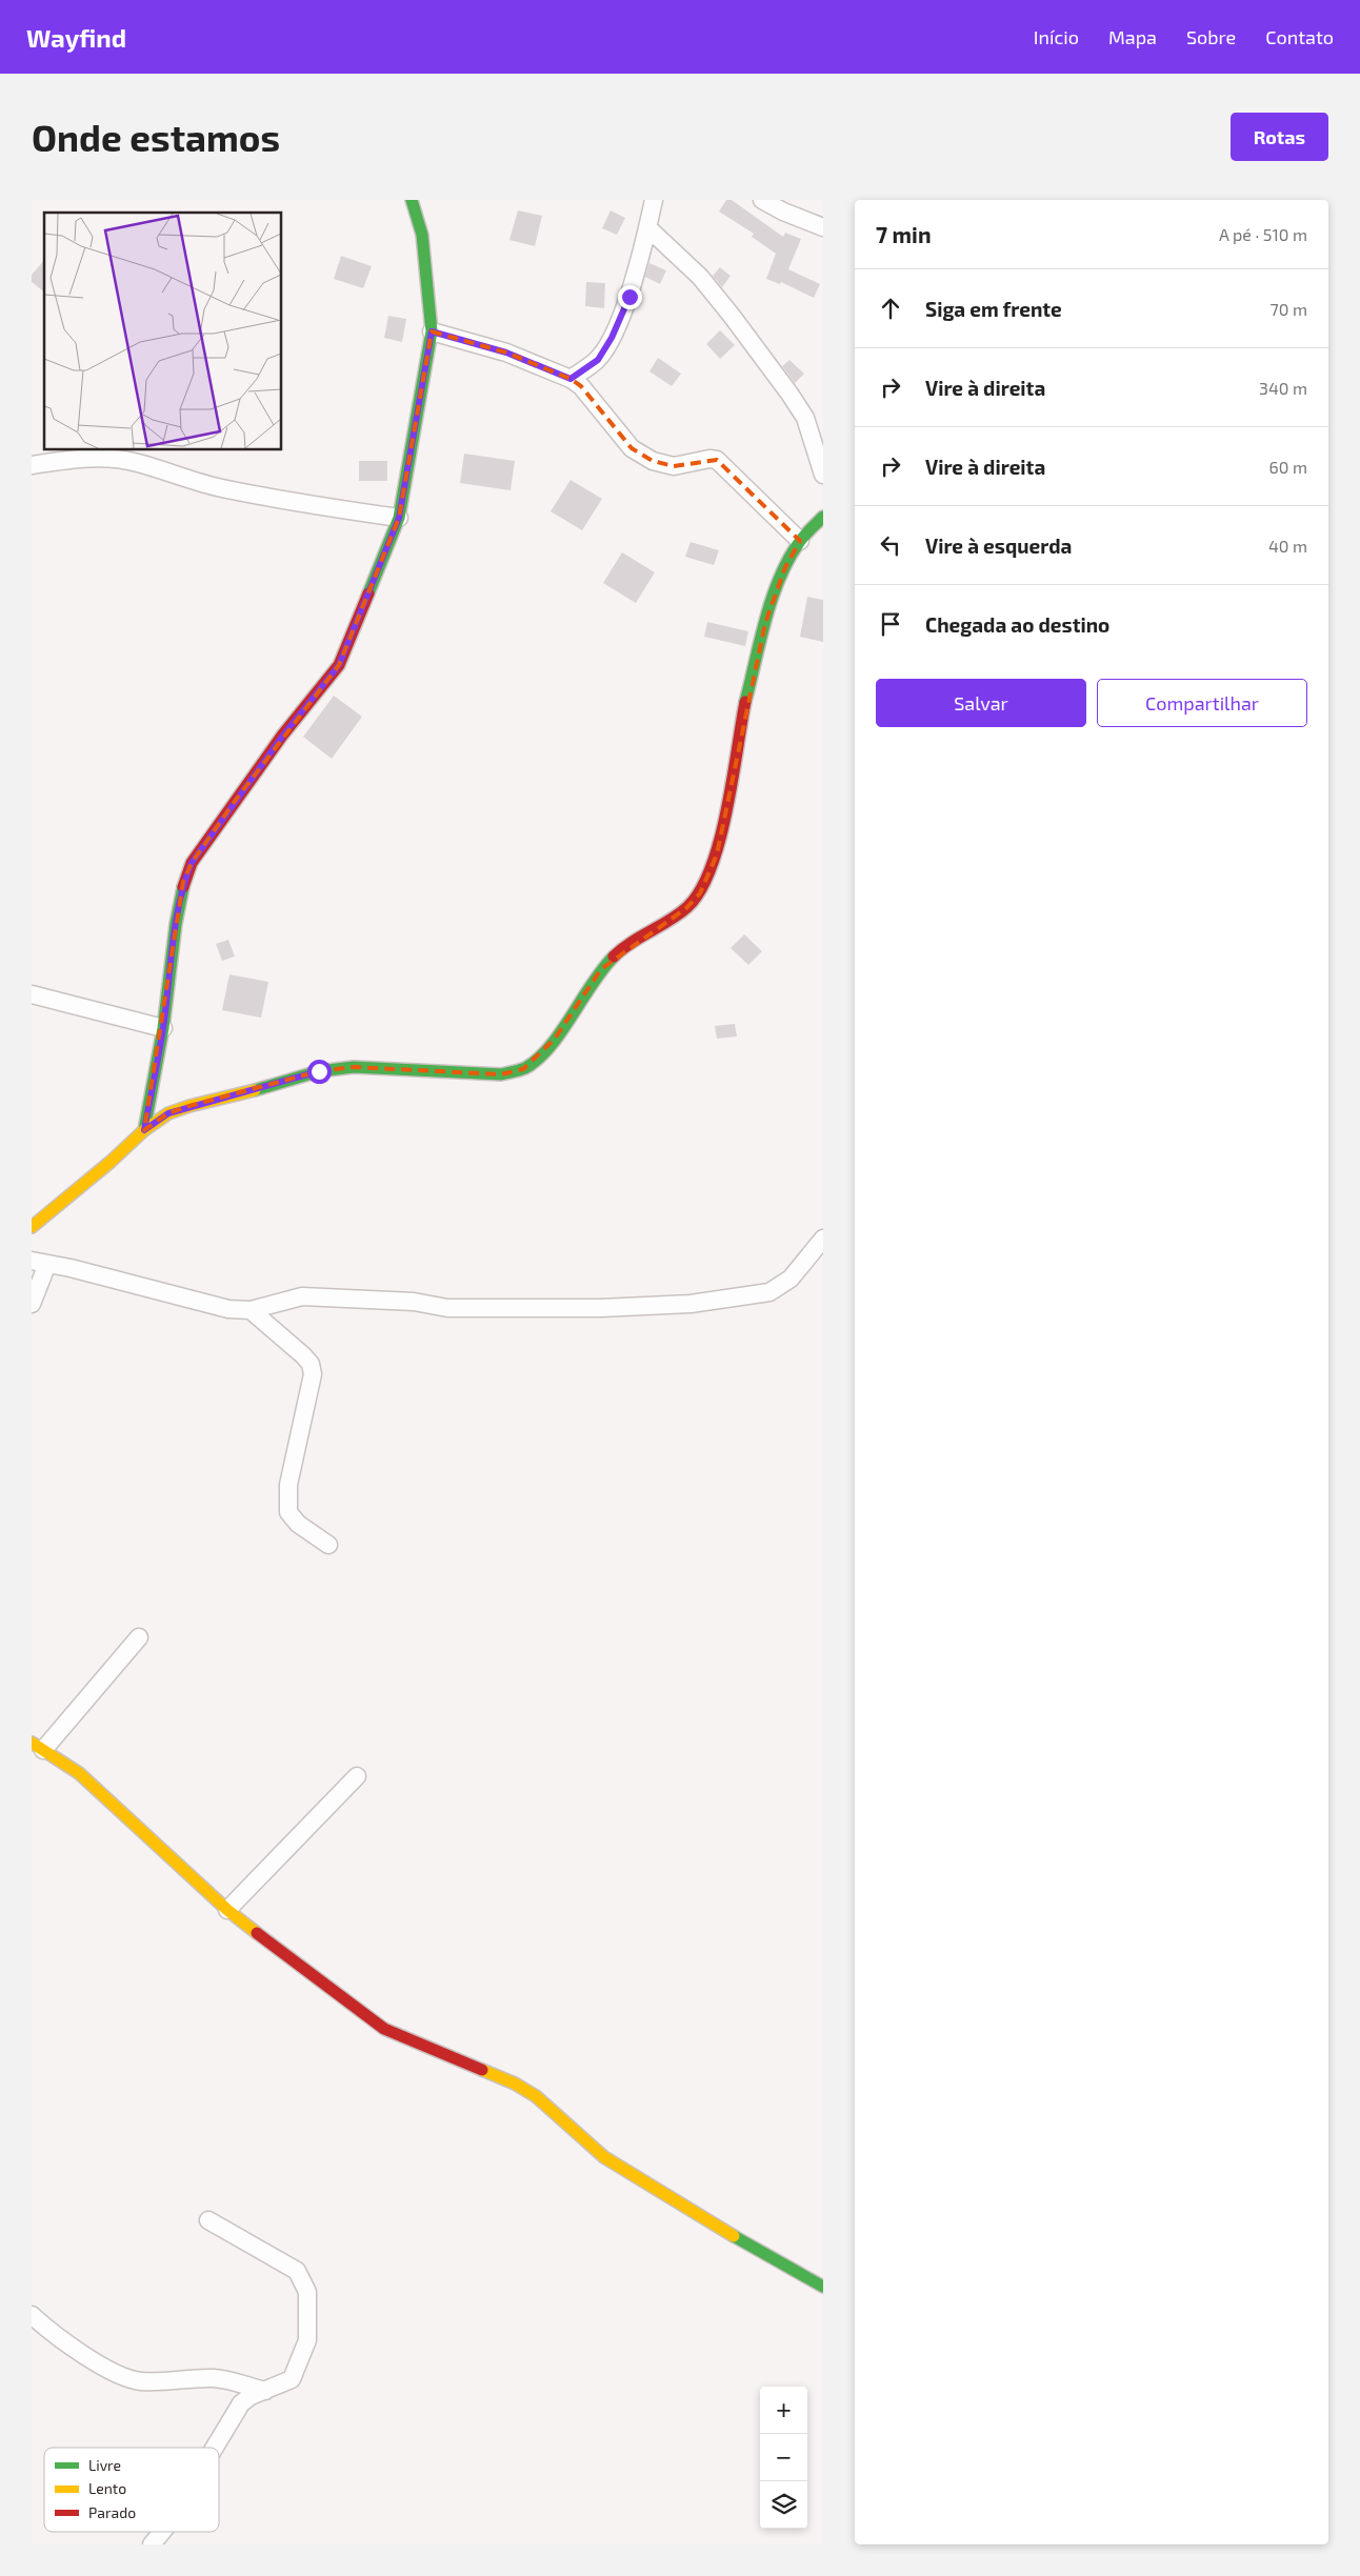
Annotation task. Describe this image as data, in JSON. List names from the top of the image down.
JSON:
{
  "legend": ["Livre", "Lento", "Parado"],
  "page": {
    "header": "Wayfind",
    "nav": [
      "Início",
      "Mapa",
      "Sobre",
      "Contato"
    ],
    "buttons": [
      "Rotas",
      ["Salvar", "Compartilhar"]
    ],
    "title": "Onde estamos",
    "heading": ["7 min", "A pé · 510 m"],
    "list": [
      ["Siga em frente", "70 m"],
      ["Vire à direita", "340 m"],
      ["Vire à direita", "60 m"],
      ["Vire à esquerda", "40 m"],
      "Chegada ao destino"
    ],
    "map_buttons": ["+", "−"]
  }
}
